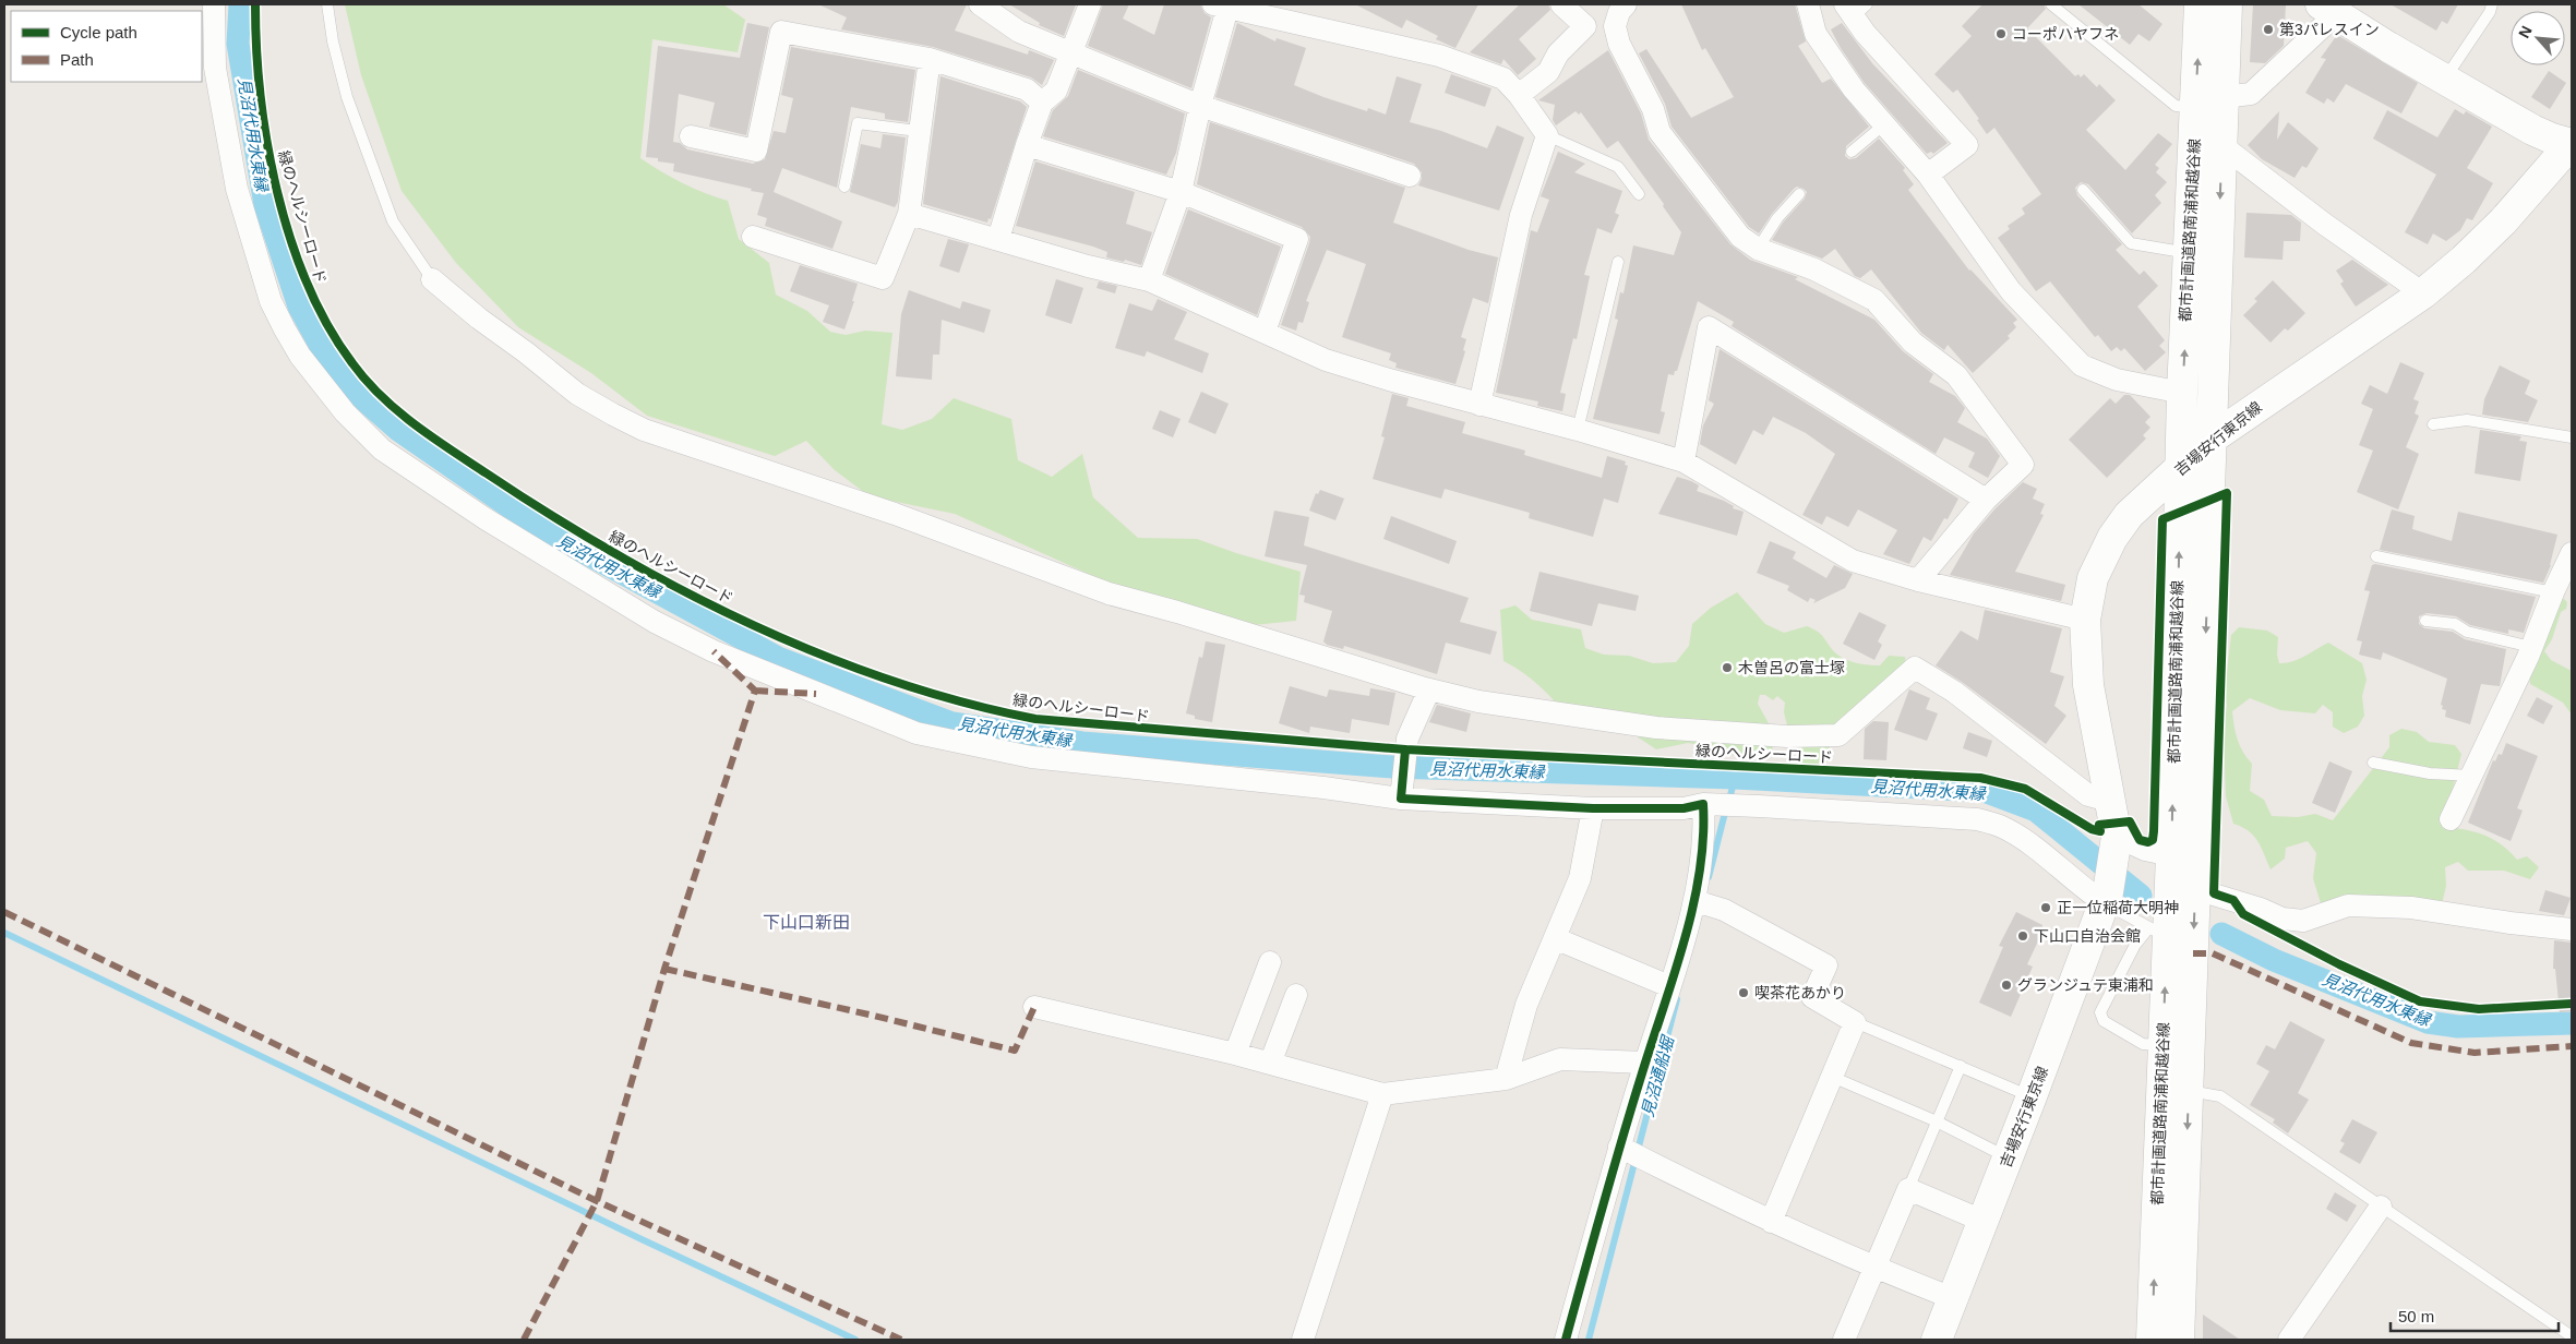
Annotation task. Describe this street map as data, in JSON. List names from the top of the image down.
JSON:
{
  "streets": {
    "street": ["都市計画道路南浦和越谷線", "吉場安行東京線"],
    "cycle path": ["緑のヘルシーロード"]
  },
  "crossings": [
    ["都市計画道路南浦和越谷線", "吉場安行東京線"]
  ],
  "districts": ["下山口新田"],
  "water": ["見沼代用水東縁", "見沼通船堀"],
  "places": [
    "第3パレスイン",
    "コーポハヤフネ",
    "木曽呂の富士塚",
    "正一位稲荷大明神",
    "下山口自治会館",
    "グランジュテ東浦和",
    "喫茶花あかり"
  ],
  "legend": ["Cycle path", "Path"],
  "scale_bar": "50 m",
  "north": "top left"
}
